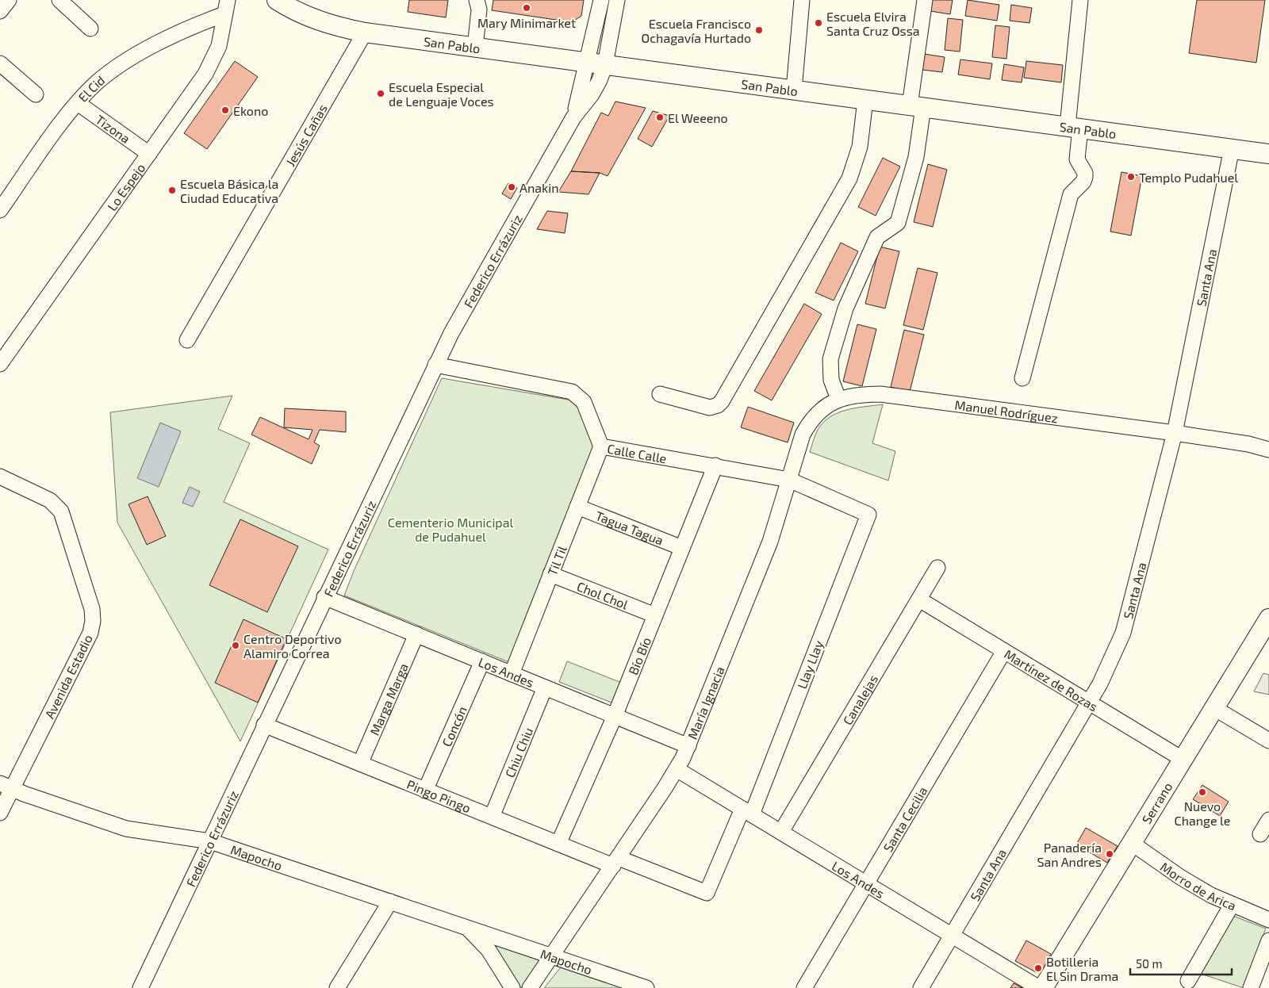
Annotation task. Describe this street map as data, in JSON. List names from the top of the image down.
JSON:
{
  "streets": {
    "main road": ["San Pablo", "Serrano"],
    "street": [
      "El Cid",
      "Tizona",
      "Jesús Cañas",
      "Lo Espejo",
      "Federico Errázuriz",
      "Santa Ana",
      "Manuel Rodríguez",
      "Calle Calle",
      "Tagua Tagua",
      "Til Til",
      "Chol Chol",
      "Bío Bío",
      "Llay Llay",
      "Los Andes",
      "Avenida Estadio",
      "Martínez de Rozas",
      "Marga Marga",
      "Canalejas",
      "María Ignacia",
      "Concón",
      "Chiu Chiu",
      "Pingo Pingo",
      "Santa Cecilia",
      "Mapocho",
      "Morro de Arica"
    ]
  },
  "crossings": [
    ["San Pablo", "Jesús Cañas"],
    ["San Pablo", "Federico Errázuriz"],
    ["San Pablo", "Santa Ana"],
    ["El Cid", "Tizona"],
    ["El Cid", "Lo Espejo"],
    ["Tizona", "Lo Espejo"],
    ["Federico Errázuriz", "Calle Calle"],
    ["Federico Errázuriz", "Los Andes"],
    ["Federico Errázuriz", "Pingo Pingo"],
    ["Federico Errázuriz", "Mapocho"],
    ["Santa Ana", "Manuel Rodríguez"],
    ["Santa Ana", "Los Andes"],
    ["Santa Ana", "Martínez de Rozas"],
    ["Manuel Rodríguez", "María Ignacia"],
    ["Calle Calle", "Til Til"],
    ["Calle Calle", "Bío Bío"],
    ["Calle Calle", "Llay Llay"],
    ["Calle Calle", "María Ignacia"],
    ["Tagua Tagua", "Til Til"],
    ["Tagua Tagua", "Bío Bío"],
    ["Til Til", "Chol Chol"],
    ["Til Til", "Los Andes"],
    ["Chol Chol", "Bío Bío"],
    ["Bío Bío", "Los Andes"],
    ["Bío Bío", "Pingo Pingo"],
    ["Llay Llay", "Los Andes"],
    ["Llay Llay", "Pingo Pingo"],
    ["Los Andes", "Marga Marga"],
    ["Los Andes", "Canalejas"],
    ["Los Andes", "María Ignacia"],
    ["Los Andes", "Concón"],
    ["Los Andes", "Chiu Chiu"],
    ["Los Andes", "Santa Cecilia"],
    ["Avenida Estadio", "Mapocho"],
    ["Martínez de Rozas", "Canalejas"],
    ["Martínez de Rozas", "Serrano"],
    ["Martínez de Rozas", "Santa Cecilia"],
    ["Marga Marga", "Pingo Pingo"],
    ["María Ignacia", "Pingo Pingo"],
    ["María Ignacia", "Mapocho"],
    ["Concón", "Pingo Pingo"],
    ["Chiu Chiu", "Pingo Pingo"],
    ["Serrano", "Morro de Arica"]
  ],
  "parks": ["Cementerio Municipal de Pudahuel"],
  "places": [
    "Mary Minimarket",
    "Escuela Elvira Santa Cruz Ossa",
    "Escuela Francisco Ochagavía Hurtado",
    "Escuela Especial de Lenguaje Voces",
    "Ekono",
    "El Weeeno",
    "Templo Pudahuel",
    "Anakin",
    "Escuela Básica la Ciudad Educativa",
    "Centro Deportivo Alamiro Correa",
    "Nuevo Change le",
    "Panadería San Andres",
    "Botilleria El Sin Drama"
  ],
  "scale_bar": "50 m"
}
